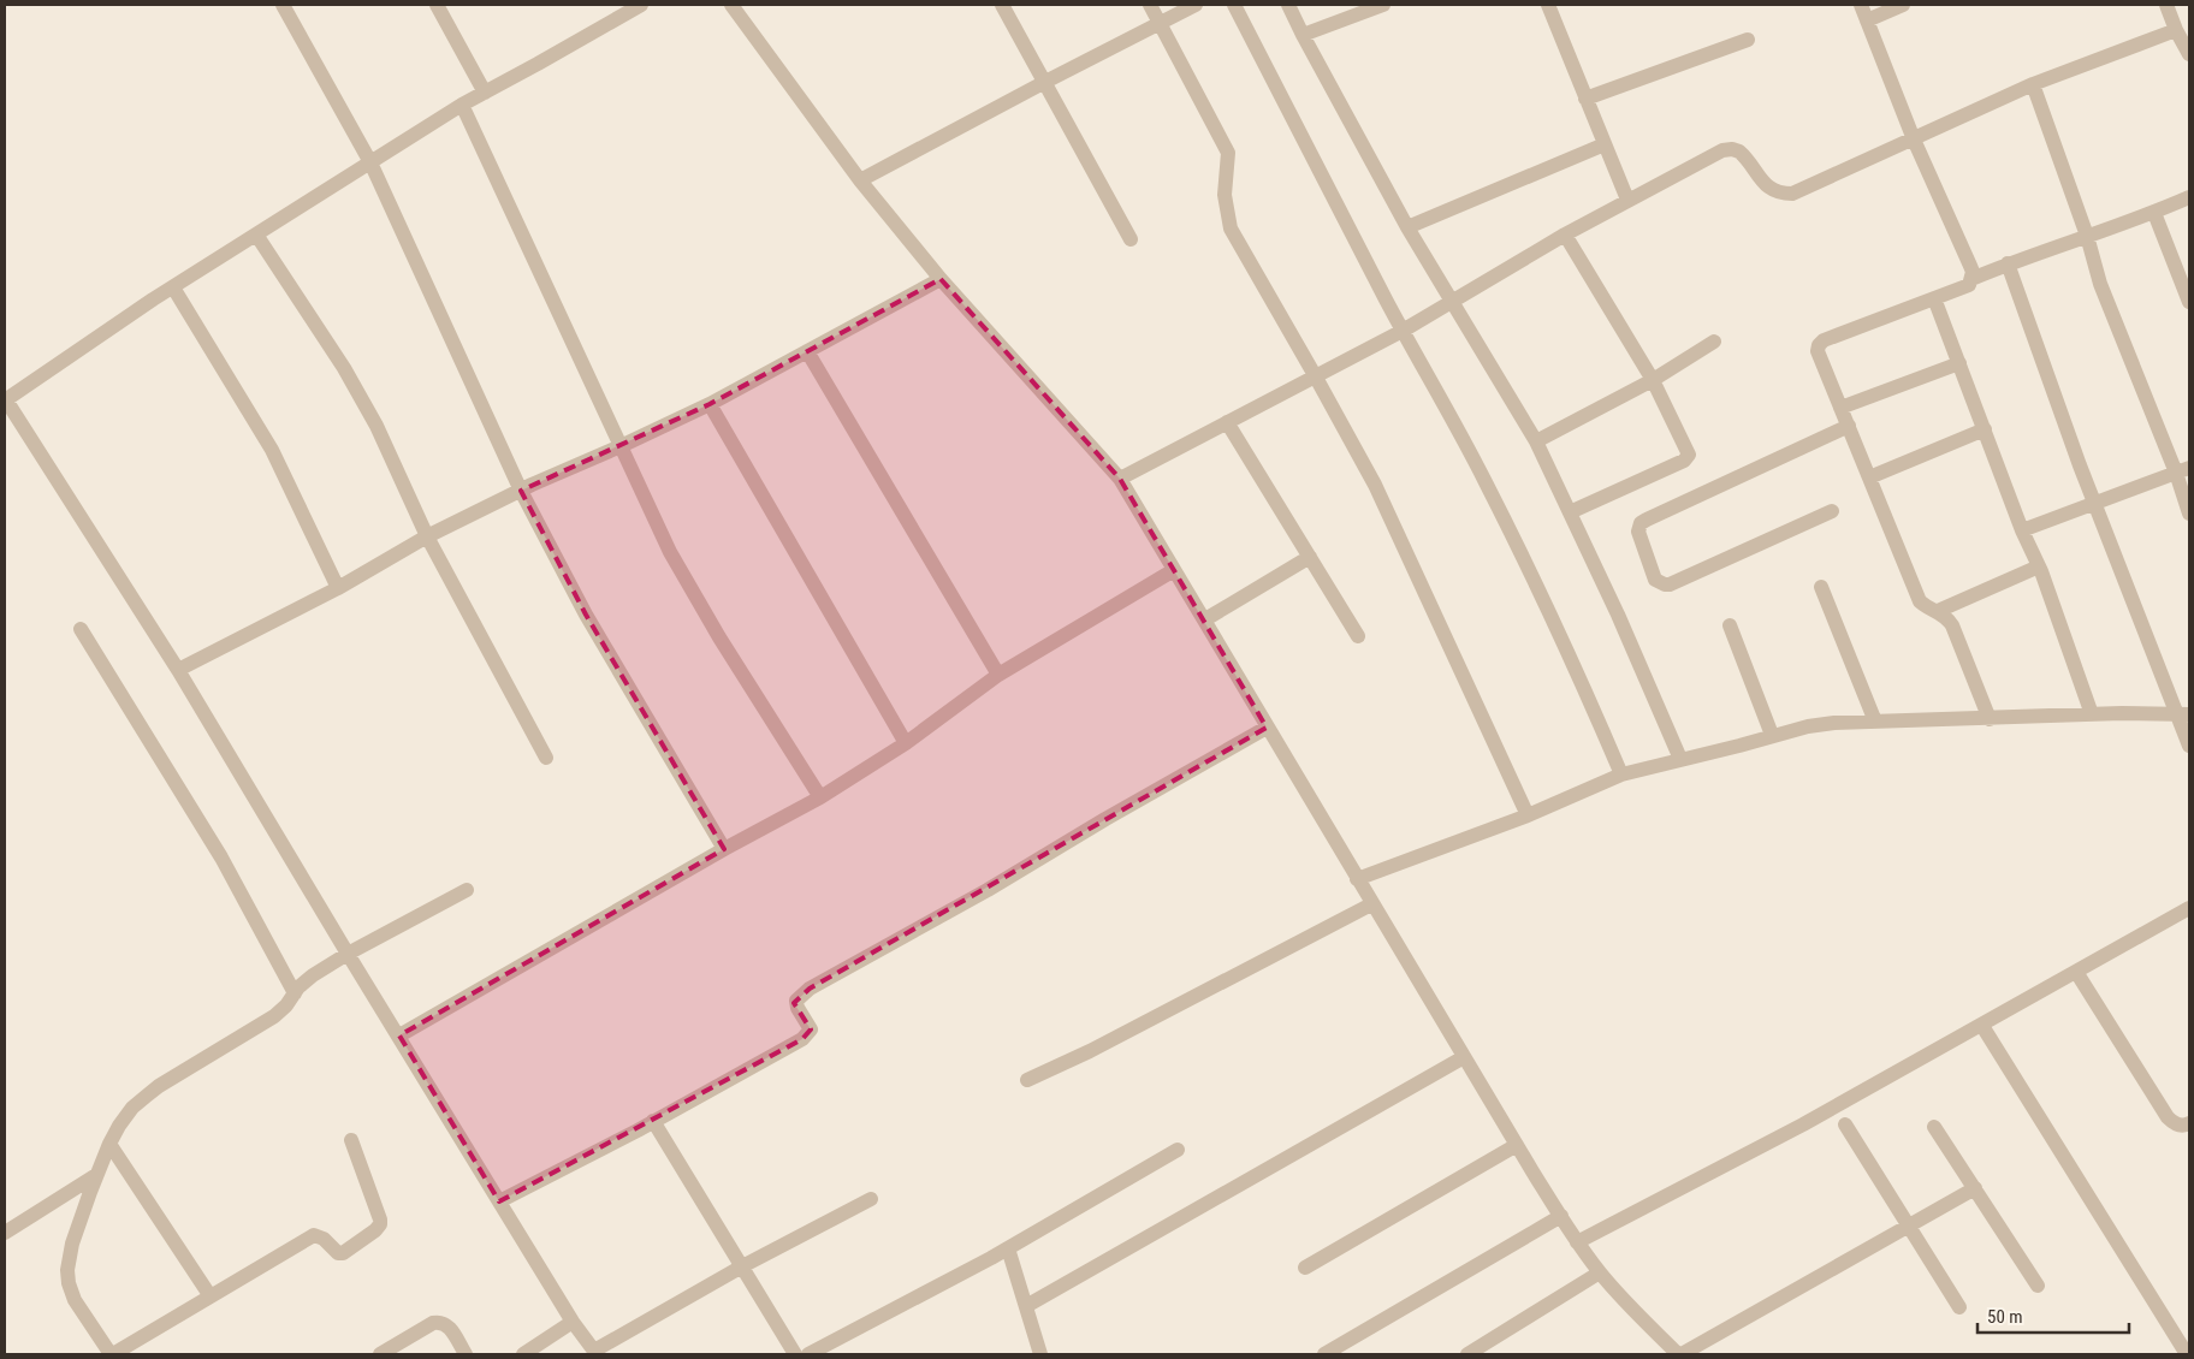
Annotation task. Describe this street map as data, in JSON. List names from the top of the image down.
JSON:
{
  "scale_bar": "50 m"
}
